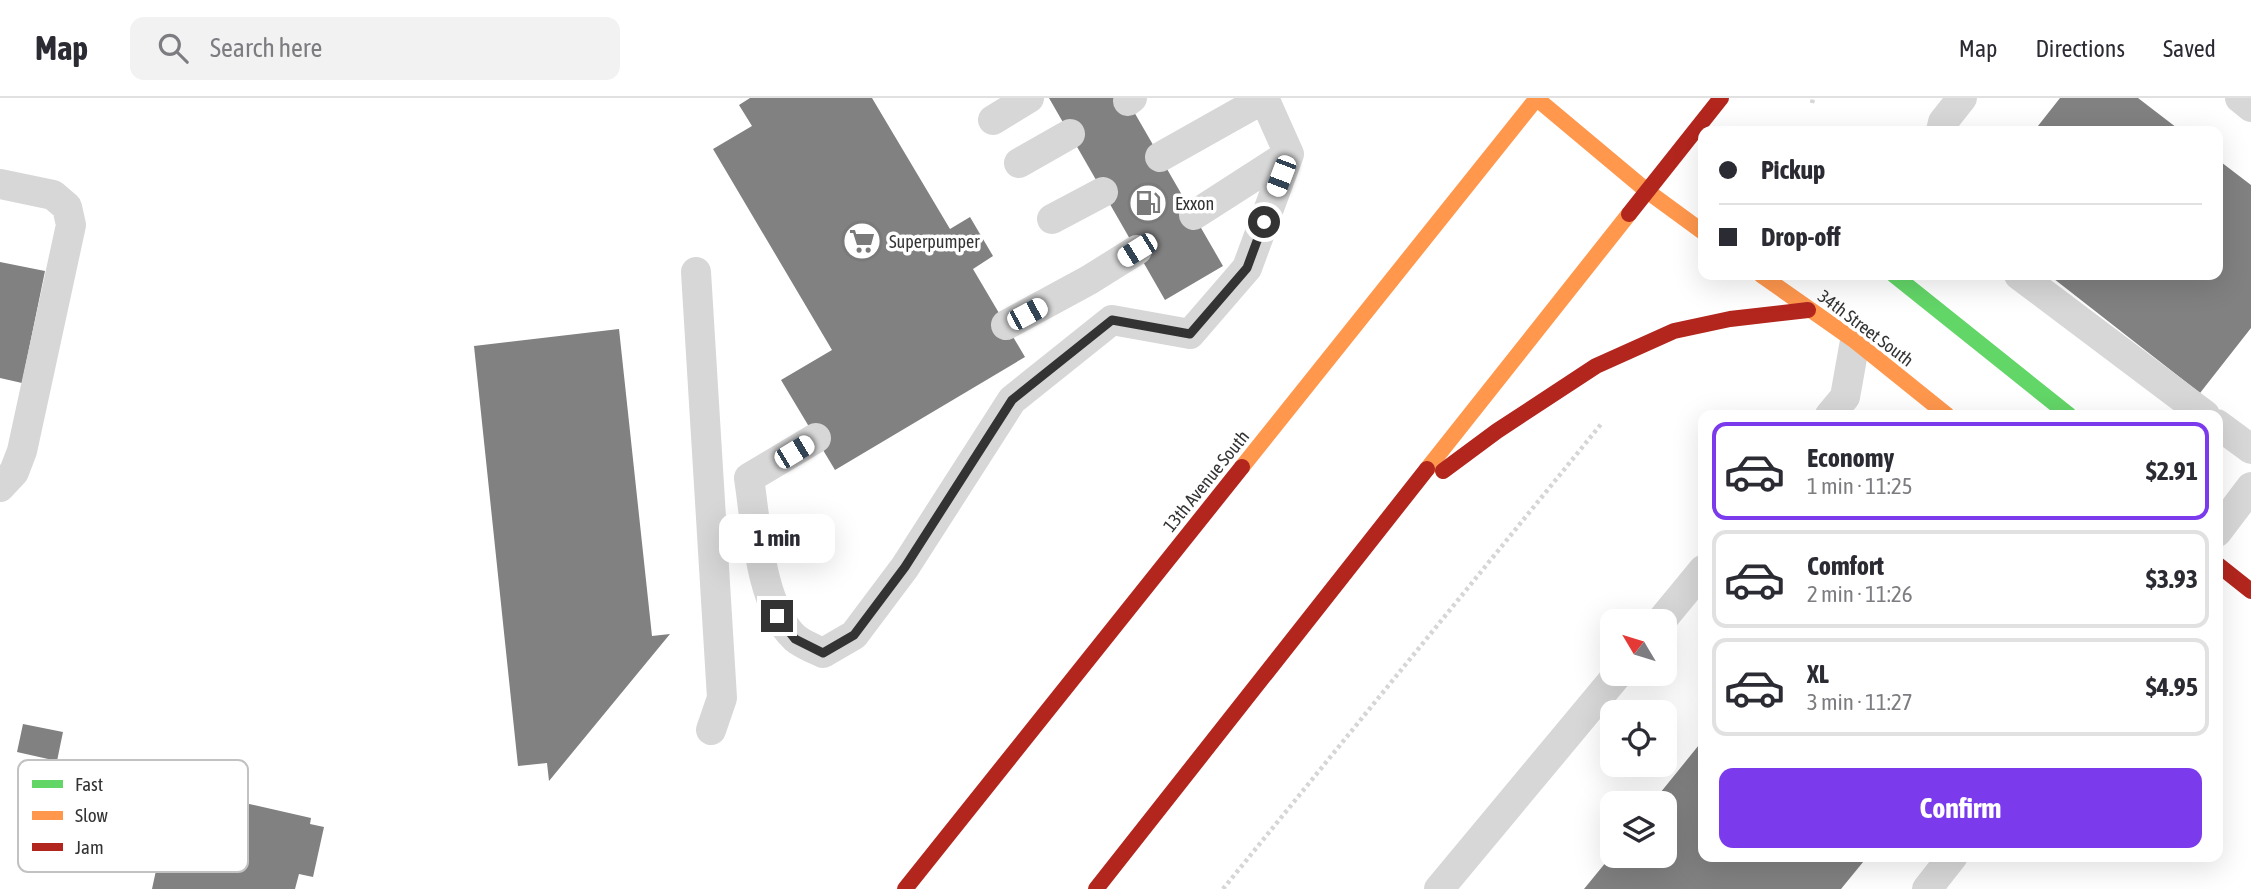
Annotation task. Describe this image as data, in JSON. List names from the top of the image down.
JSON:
{
  "streets": {
    "main road": ["34th Street South", "13th Avenue South"]
  },
  "places": {
    "fuel station": ["Exxon"],
    "supermarket": ["Superpumper"]
  },
  "legend": ["Fast", "Slow", "Jam"],
  "north": "top left",
  "page": {
    "header": "Map",
    "search": "Search here",
    "nav": ["Map", "Directions", "Saved"],
    "banner": ["Pickup", "Drop-off"],
    "list": [
      {
        "name": "Economy",
        "note": "1 min · 11:25",
        "value": "$2.91"
      },
      {
        "name": "Comfort",
        "note": "2 min · 11:26",
        "value": "$3.93"
      },
      {
        "name": "XL",
        "note": "3 min · 11:27",
        "value": "$4.95"
      }
    ],
    "bubble": "1 min",
    "buttons": "Confirm"
  }
}
